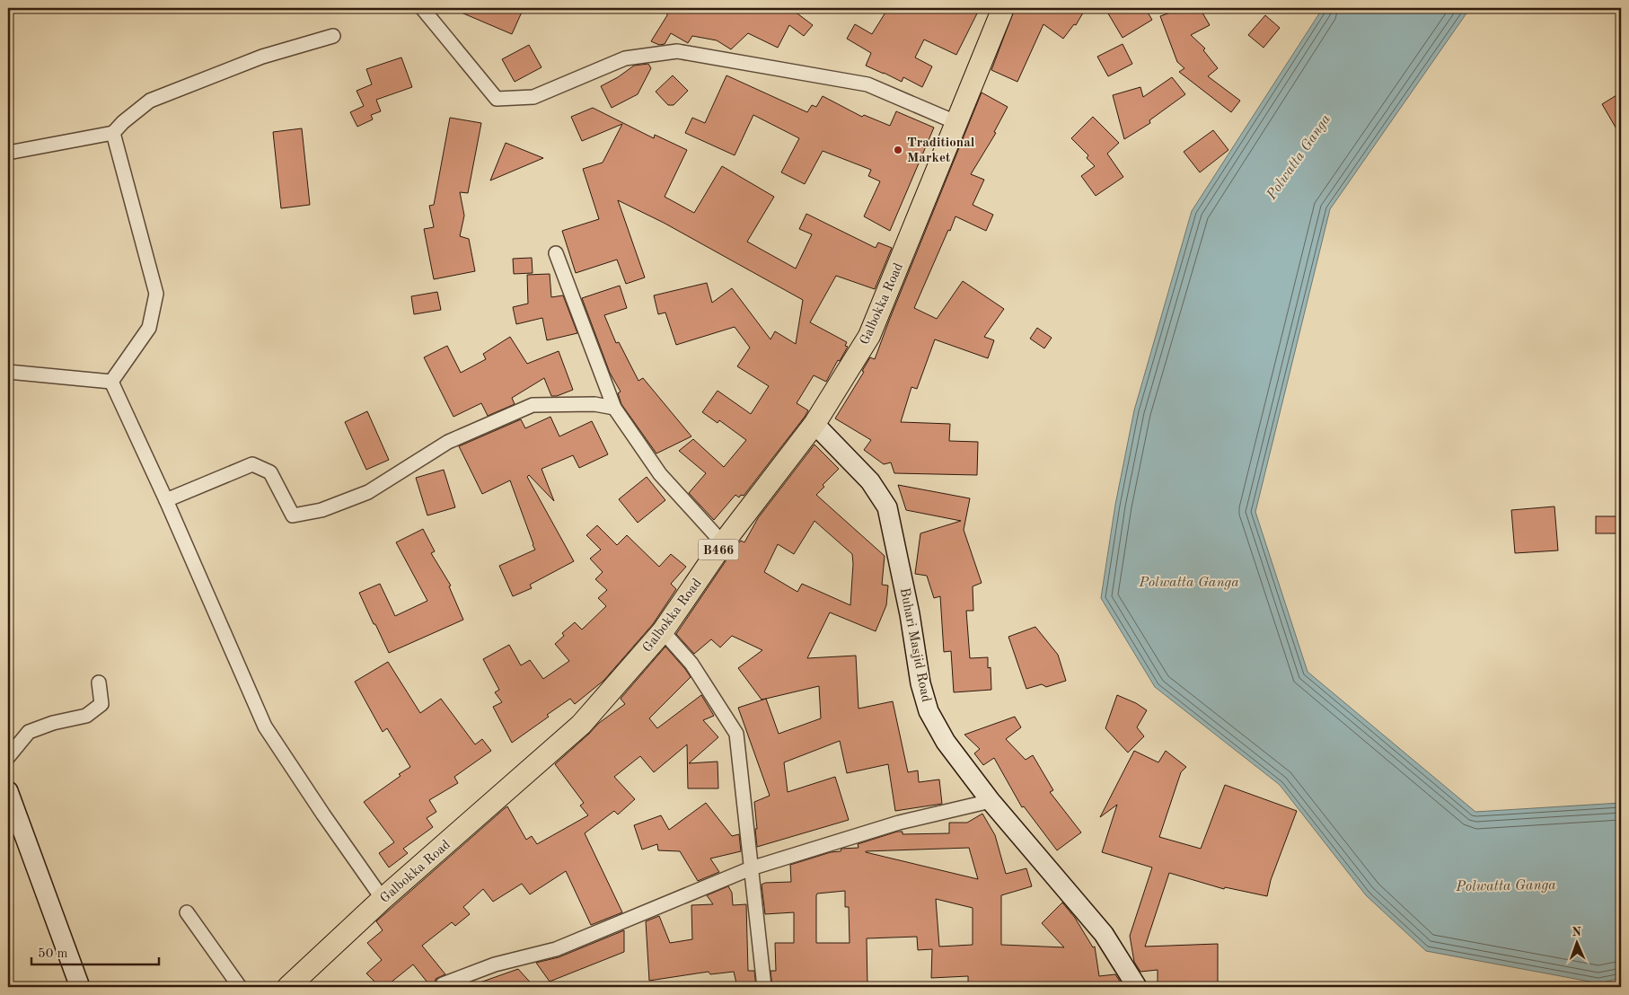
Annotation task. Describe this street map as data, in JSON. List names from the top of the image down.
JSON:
{
  "streets": {
    "main road": ["Galbokka Road", "B466", "Buhari Masjid Road"]
  },
  "crossings": [
    ["Galbokka Road", "Buhari Masjid Road"]
  ],
  "water": ["Polwatta Ganga"],
  "places": ["Traditional Market"],
  "scale_bar": "50 m",
  "north": "top"
}
